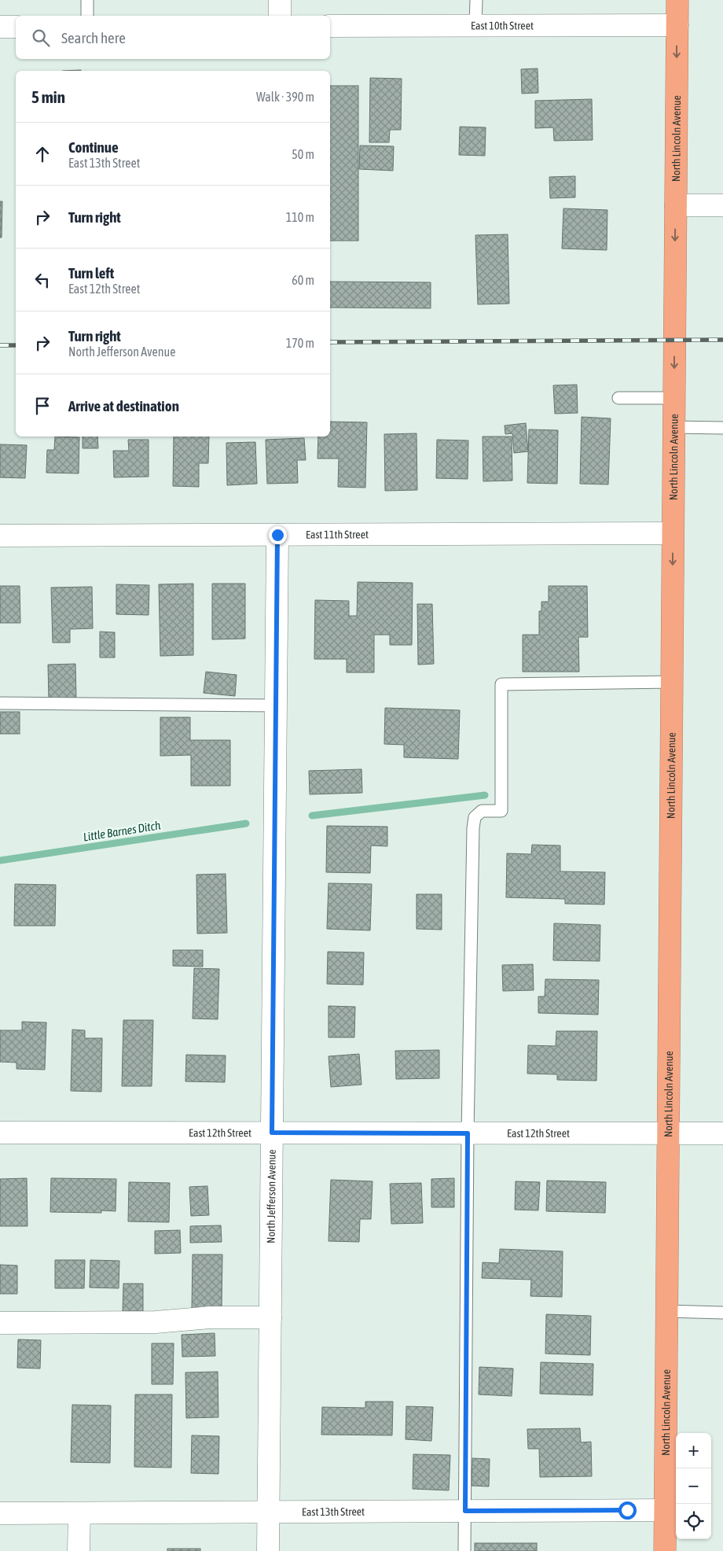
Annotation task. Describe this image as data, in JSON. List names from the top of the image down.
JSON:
{
  "streets": {
    "highway": ["North Lincoln Avenue"],
    "street": [
      "East 10th Street",
      "East 11th Street",
      "East 12th Street",
      "North Jefferson Avenue",
      "East 13th Street"
    ]
  },
  "crossings": [
    ["East 10th Street", "North Lincoln Avenue"],
    ["North Lincoln Avenue", "East 11th Street"],
    ["North Lincoln Avenue", "East 12th Street"],
    ["North Lincoln Avenue", "East 13th Street"],
    ["East 11th Street", "North Jefferson Avenue"],
    ["East 12th Street", "North Jefferson Avenue"],
    ["North Jefferson Avenue", "East 13th Street"]
  ],
  "water": ["Little Barnes Ditch"],
  "page": {
    "search": "Search here",
    "heading": ["5 min", "Walk · 390 m"],
    "list": [
      ["Continue", "East 13th Street", "50 m"],
      ["Turn right", "110 m"],
      ["Turn left", "East 12th Street", "60 m"],
      ["Turn right", "North Jefferson Avenue", "170 m"],
      "Arrive at destination"
    ],
    "map_buttons": ["+", "−"]
  }
}
